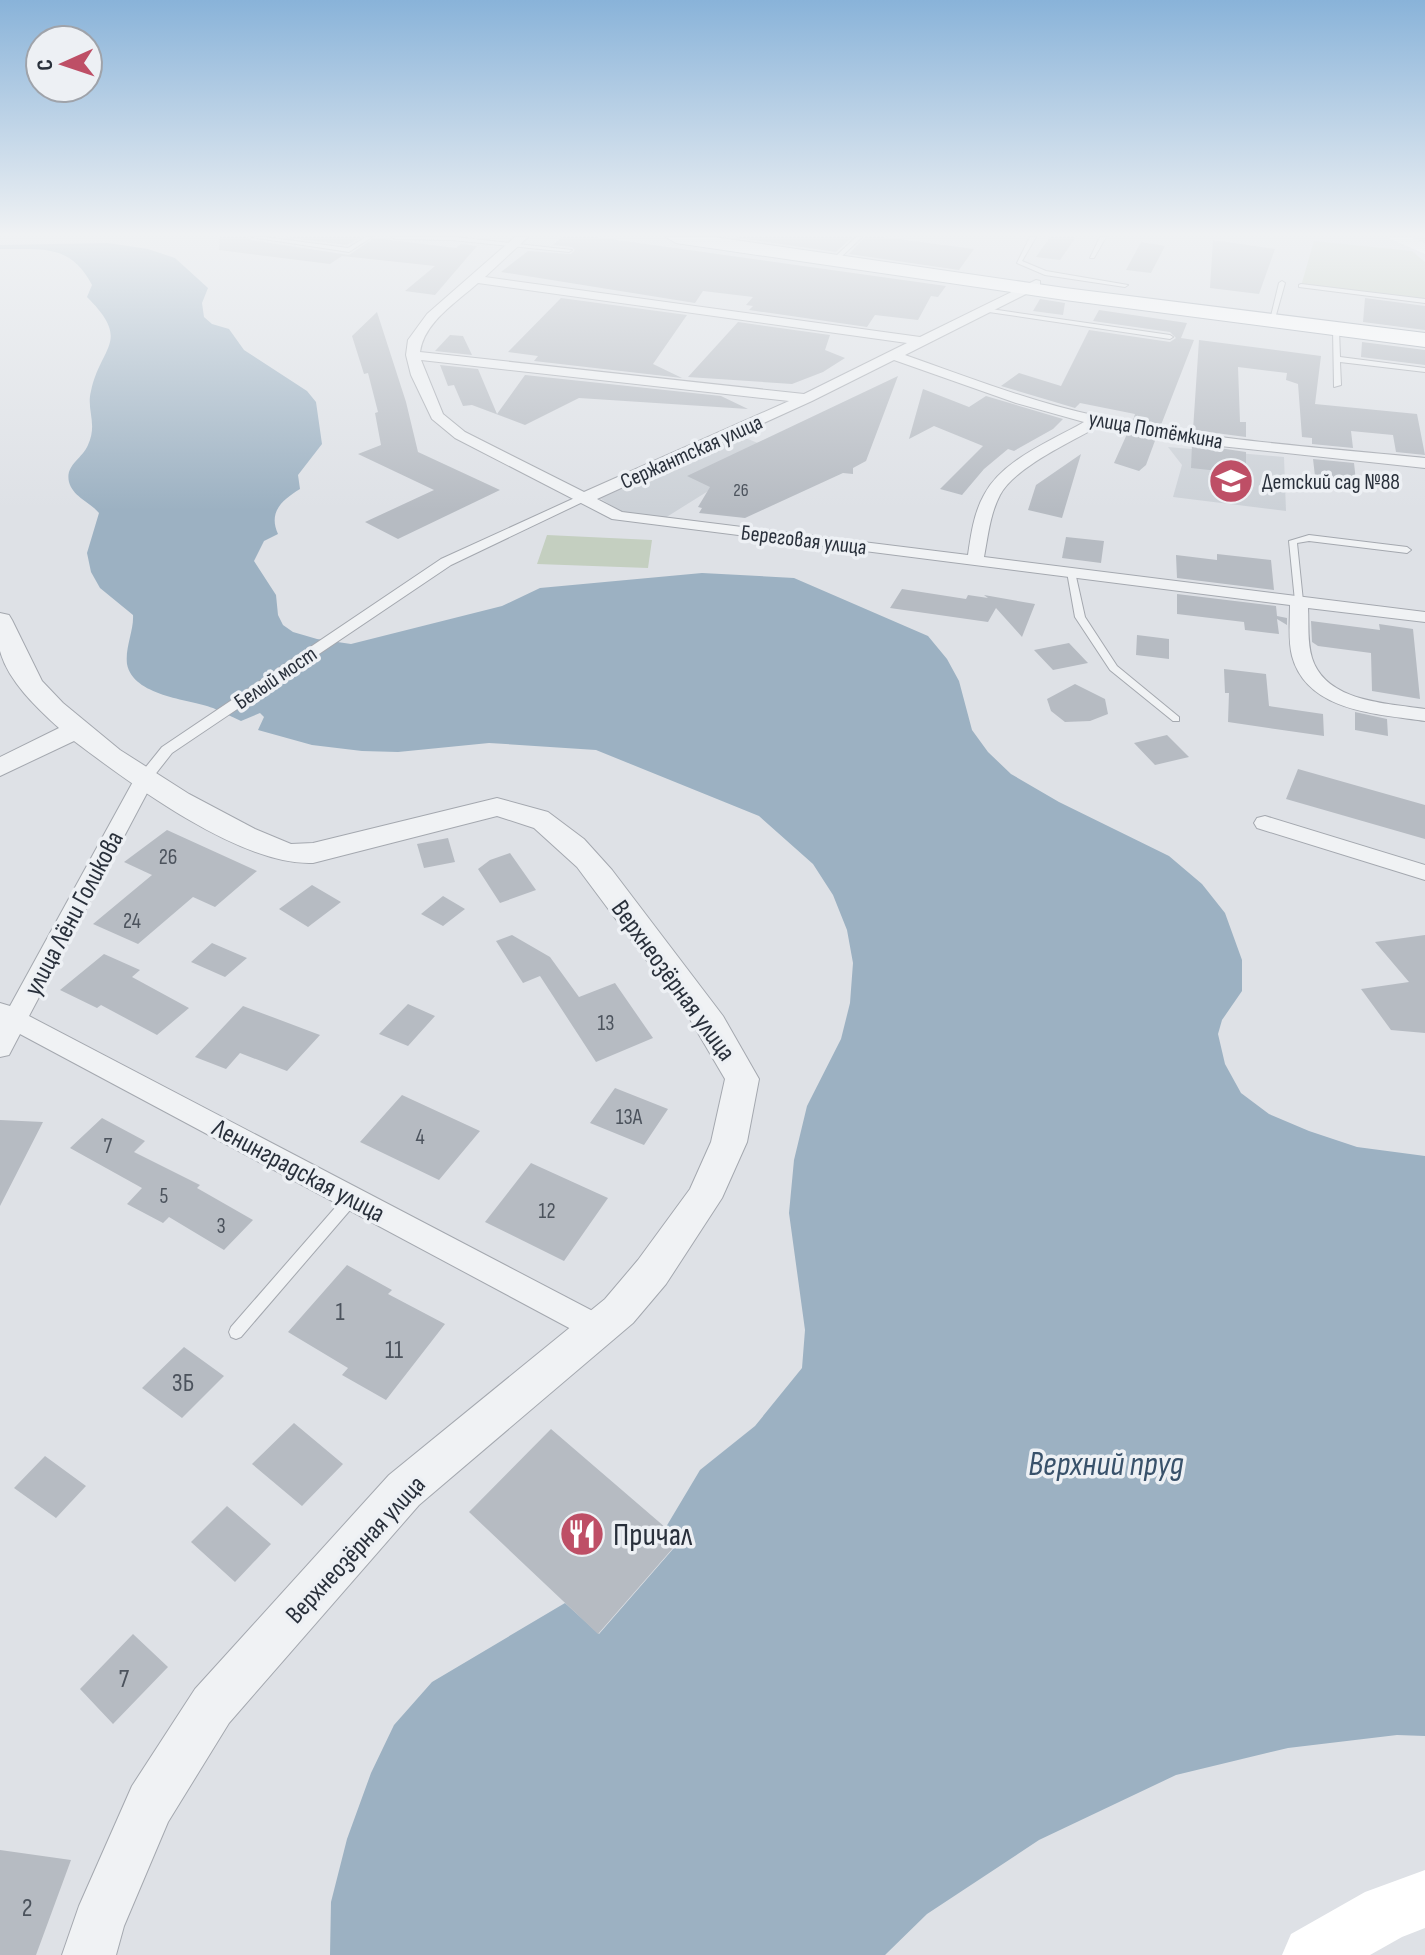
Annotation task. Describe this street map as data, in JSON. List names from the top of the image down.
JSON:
{
  "streets": {
    "street": [
      "улица Потёмкина",
      "Сержантская улица",
      "Береговая улица",
      "Белый мост",
      "улица Лёни Голикова",
      "Верхнеозёрная улица",
      "Ленинградская улица"
    ]
  },
  "crossings": [
    ["улица Потёмкина", "Сержантская улица"],
    ["Сержантская улица", "Береговая улица"],
    ["Сержантская улица", "Белый мост"],
    ["Белый мост", "улица Лёни Голикова"],
    ["Белый мост", "Верхнеозёрная улица"],
    ["улица Лёни Голикова", "Верхнеозёрная улица"],
    ["улица Лёни Голикова", "Ленинградская улица"],
    ["Верхнеозёрная улица", "Ленинградская улица"]
  ],
  "water": ["Верхний пруд"],
  "places": {
    "school or university": ["Детский сад №88"],
    "restaurant": ["Причал"]
  },
  "house_numbers": [
    "26",
    "26",
    "24",
    "13",
    "13А",
    "4",
    "7",
    "5",
    "12",
    "3",
    "1",
    "11",
    "3Б",
    "7",
    "2"
  ],
  "north": "left"
}
